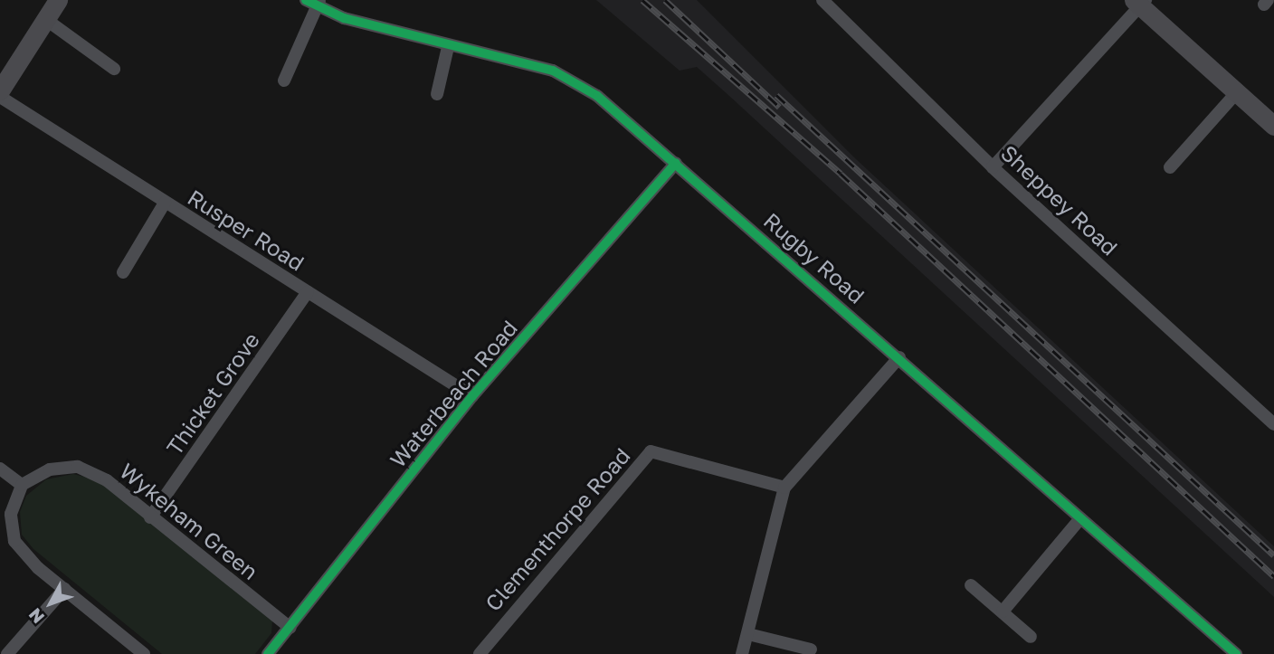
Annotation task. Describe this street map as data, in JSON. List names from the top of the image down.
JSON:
{
  "streets": {
    "street": [
      "Sheppey Road",
      "Rusper Road",
      "Rugby Road",
      "Thicket Grove",
      "Waterbeach Road",
      "Wykeham Green",
      "Clementhorpe Road"
    ]
  },
  "crossings": [
    ["Rusper Road", "Thicket Grove"],
    ["Rusper Road", "Waterbeach Road"],
    ["Rugby Road", "Waterbeach Road"],
    ["Thicket Grove", "Wykeham Green"],
    ["Waterbeach Road", "Wykeham Green"]
  ],
  "north": "bottom left"
}
